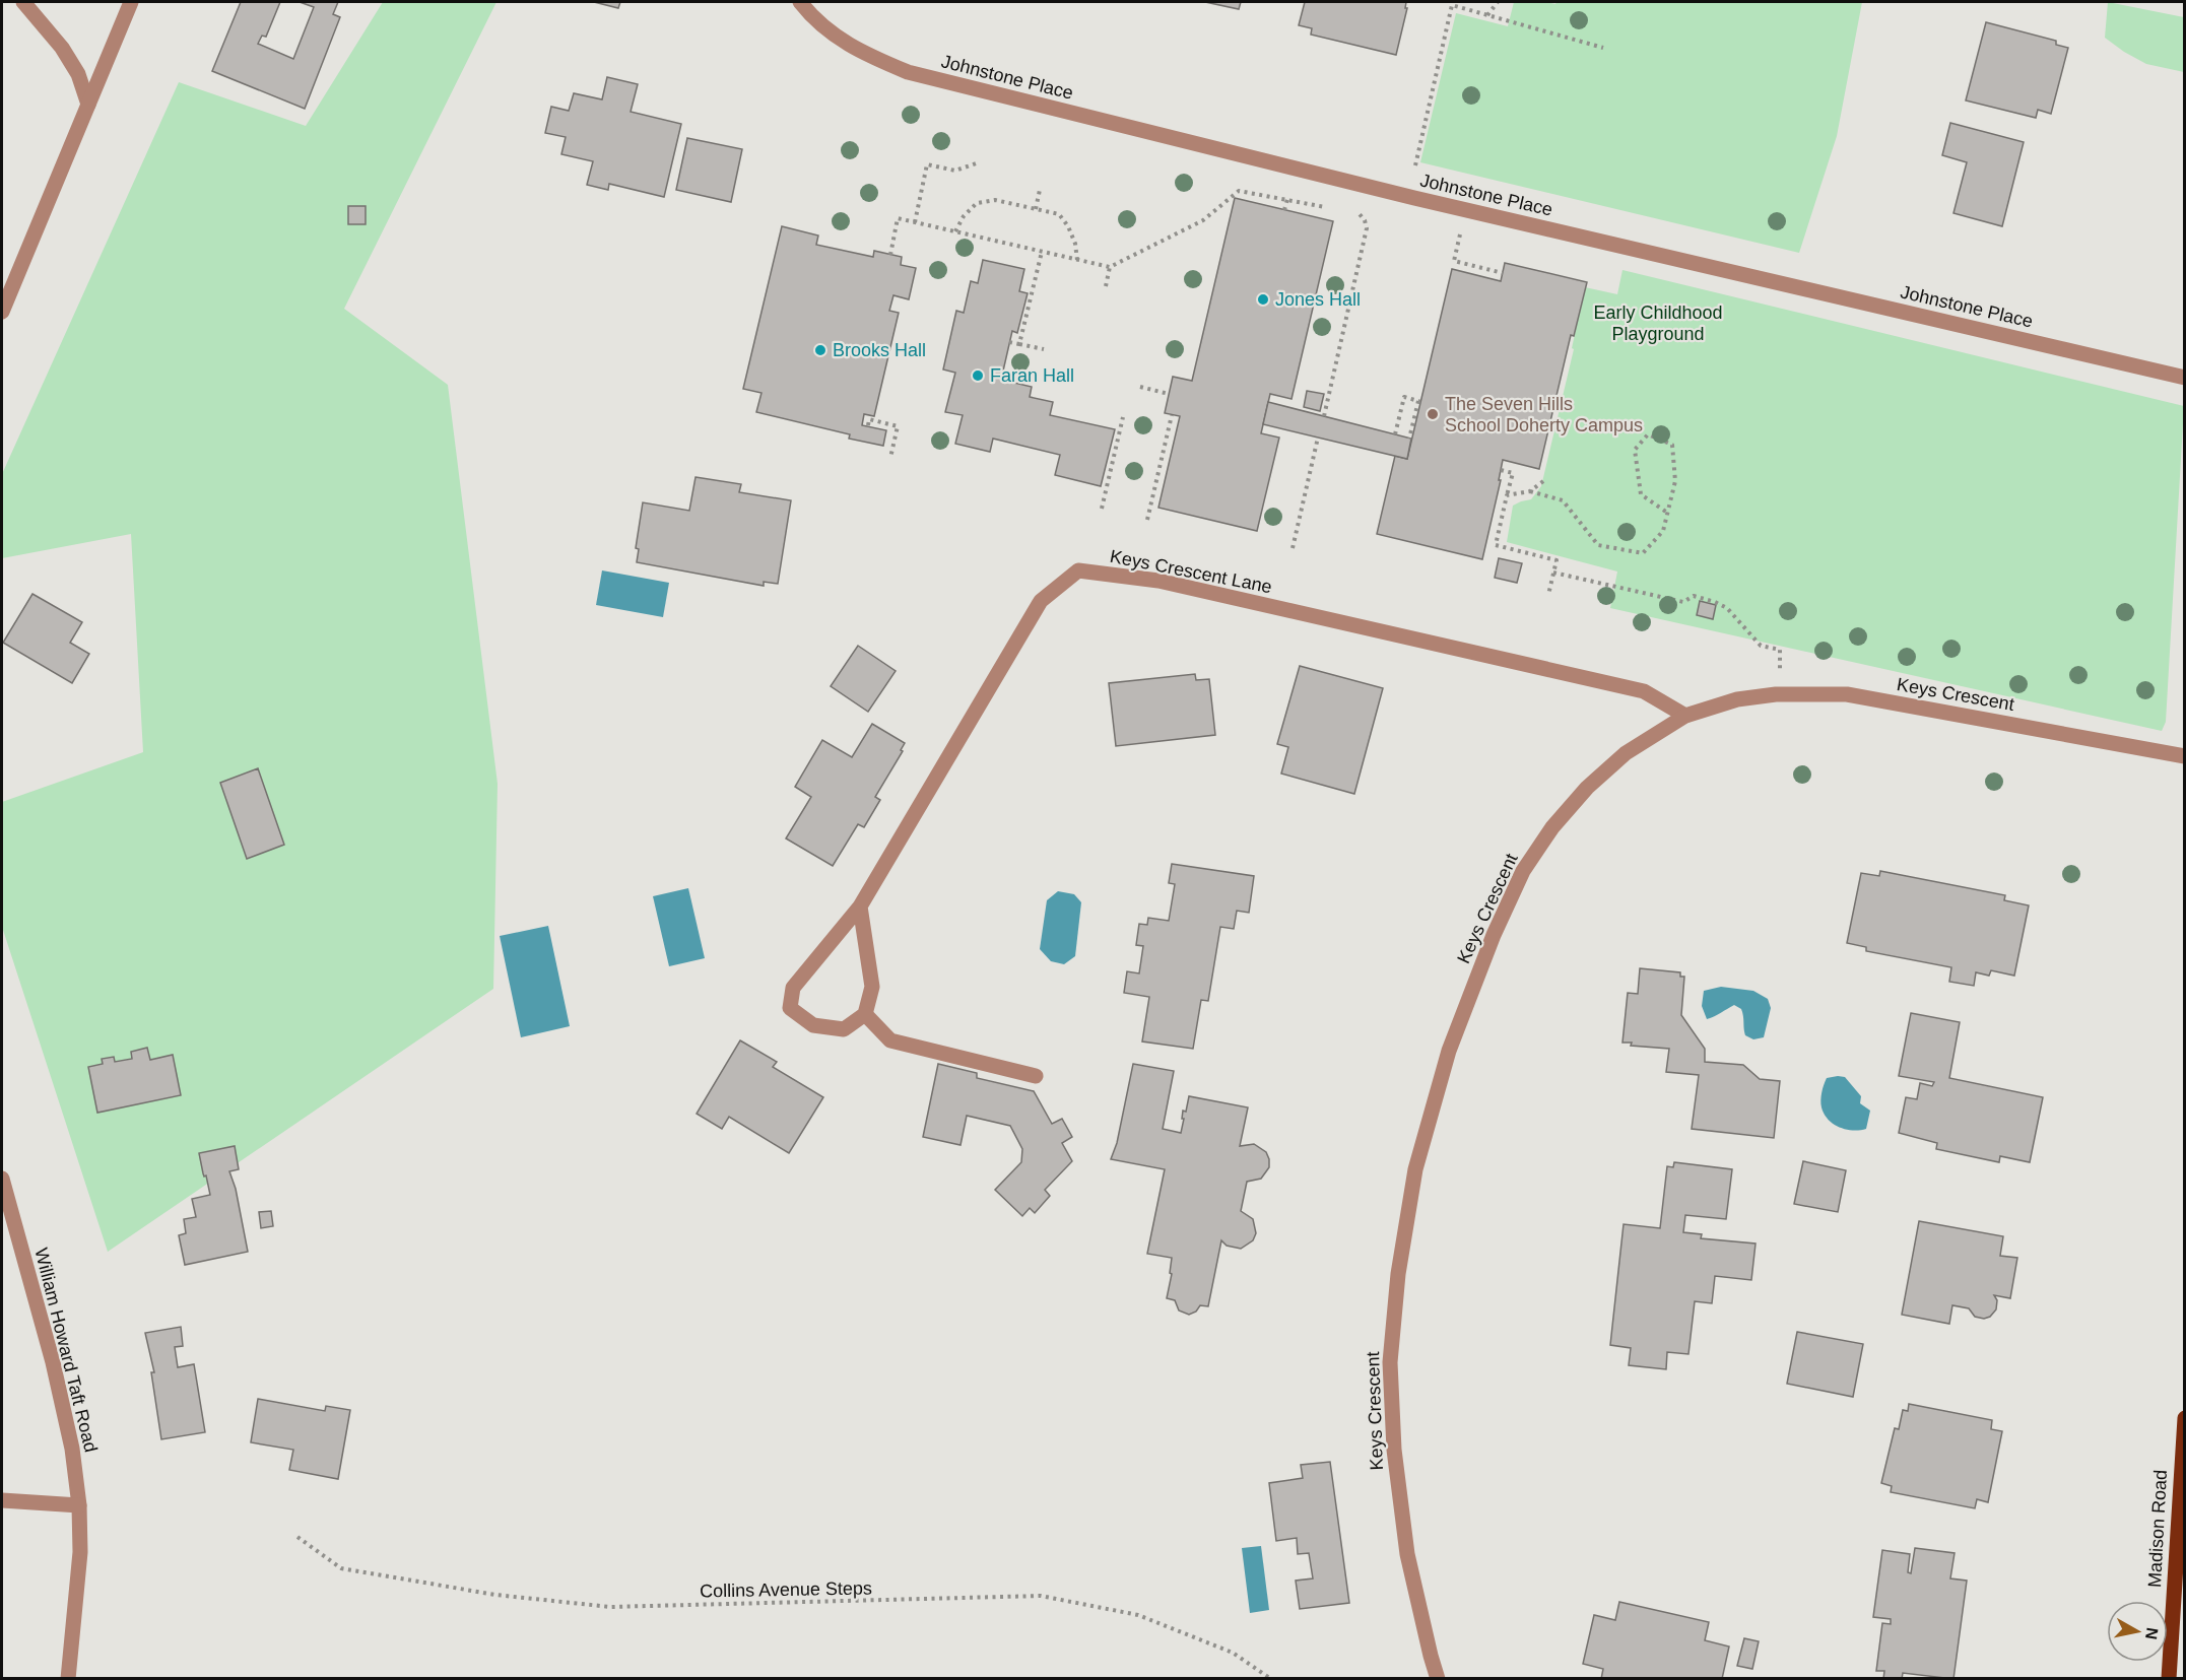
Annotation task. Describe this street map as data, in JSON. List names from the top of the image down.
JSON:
{
  "streets": {
    "main road": ["Madison Road"],
    "street": [
      "Johnstone Place",
      "Keys Crescent Lane",
      "Keys Crescent",
      "William Howard Taft Road"
    ],
    "path": ["Collins Avenue Steps"]
  },
  "crossings": [
    ["Keys Crescent Lane", "Keys Crescent"]
  ],
  "parks": ["Early Childhood Playground"],
  "places": [
    "Jones Hall",
    "Brooks Hall",
    "Faran Hall",
    "The Seven Hills School Doherty Campus"
  ],
  "north": "right"
}
